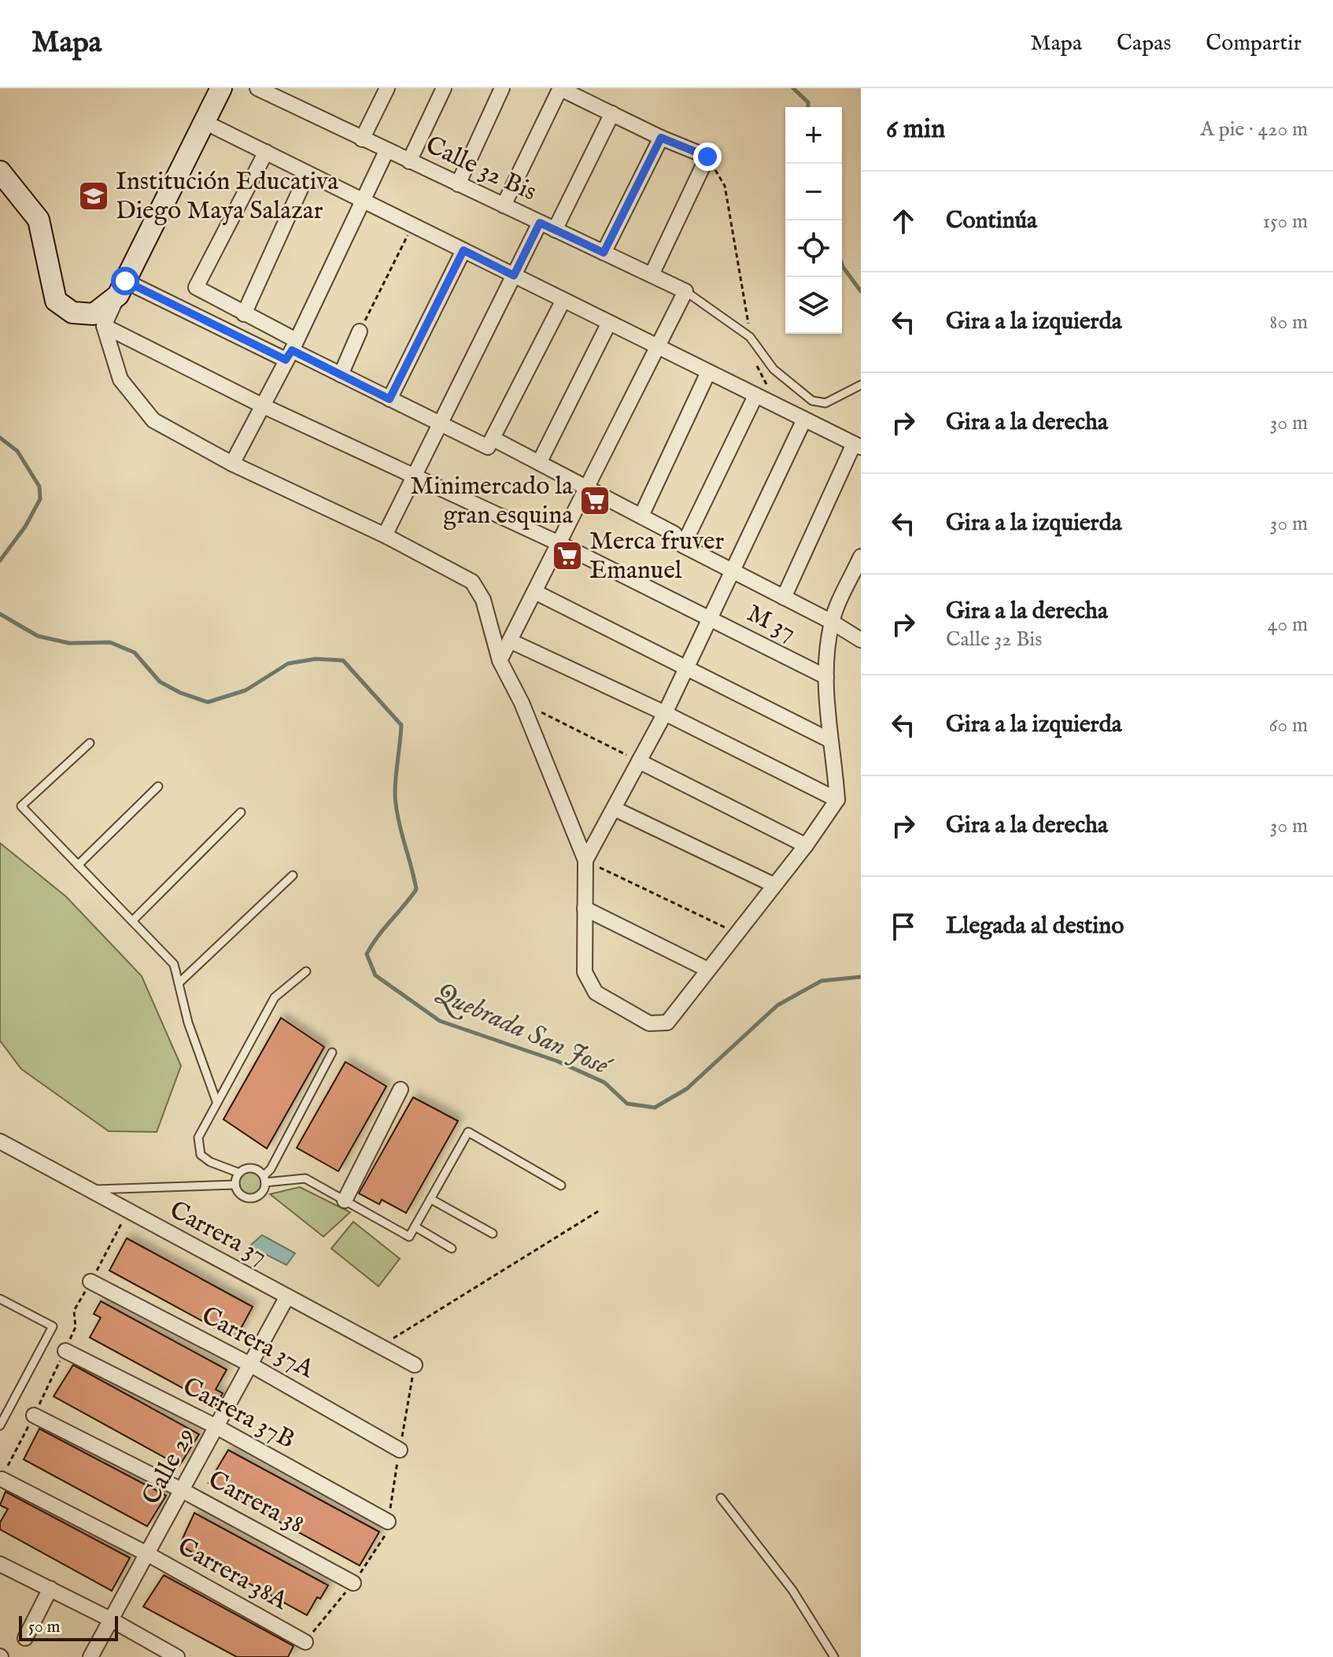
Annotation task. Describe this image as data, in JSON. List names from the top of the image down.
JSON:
{
  "streets": {
    "street": [
      "Calle 32 Bis",
      "M 37",
      "Carrera 37",
      "Carrera 37A",
      "Carrera 37B",
      "Calle 29",
      "Carrera 38",
      "Carrera 38A"
    ]
  },
  "crossings": [
    ["Carrera 37", "Calle 29"],
    ["Carrera 37A", "Calle 29"],
    ["Carrera 37B", "Calle 29"],
    ["Calle 29", "Carrera 38"],
    ["Calle 29", "Carrera 38A"]
  ],
  "water": ["Quebrada San José"],
  "places": {
    "school or university": ["Institución Educativa Diego Maya Salazar"],
    "supermarket": ["Minimercado la gran esquina", "Merca fruver Emanuel"]
  },
  "scale_bar": "50 m",
  "page": {
    "header": "Mapa",
    "nav": ["Mapa", "Capas", "Compartir"],
    "heading": ["6 min", "A pie · 420 m"],
    "map_buttons": ["+", "−"],
    "list": [
      ["Continúa", "150 m"],
      ["Gira a la izquierda", "80 m"],
      ["Gira a la derecha", "30 m"],
      ["Gira a la izquierda", "30 m"],
      ["Gira a la derecha", "Calle 32 Bis", "40 m"],
      ["Gira a la izquierda", "60 m"],
      ["Gira a la derecha", "30 m"],
      "Llegada al destino"
    ],
    "scale": "50 m"
  }
}
